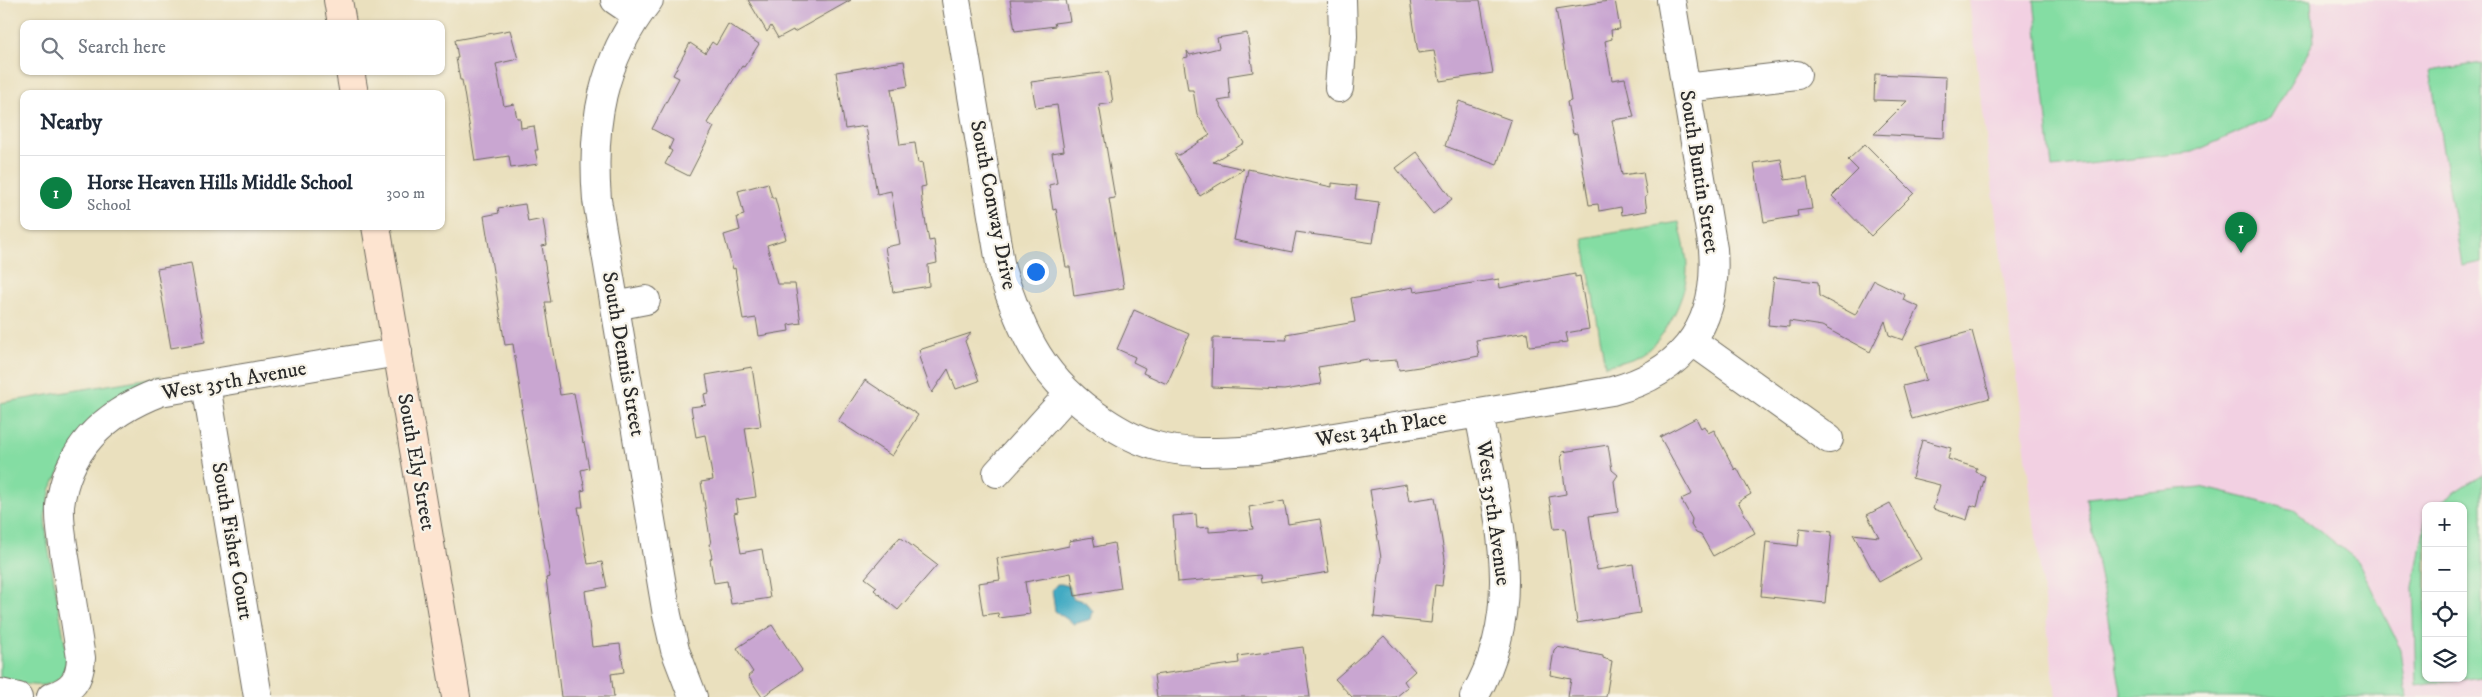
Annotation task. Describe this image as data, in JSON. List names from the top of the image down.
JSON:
{
  "streets": {
    "street": [
      "South Buntin Street",
      "South Conway Drive",
      "South Dennis Street",
      "West 35th Avenue",
      "West 34th Place",
      "South Ely Street",
      "South Fisher Court"
    ]
  },
  "crossings": [
    ["South Buntin Street", "West 34th Place"],
    ["South Conway Drive", "West 34th Place"],
    ["West 35th Avenue", "West 34th Place"],
    ["West 35th Avenue", "South Ely Street"],
    ["West 35th Avenue", "South Fisher Court"]
  ],
  "page": {
    "search": "Search here",
    "heading": "Nearby",
    "list": [
      {
        "mark": "1",
        "name": "Horse Heaven Hills Middle School",
        "note": "School",
        "value": "300 m"
      }
    ],
    "pins": "1",
    "map_buttons": ["+", "−"]
  }
}
